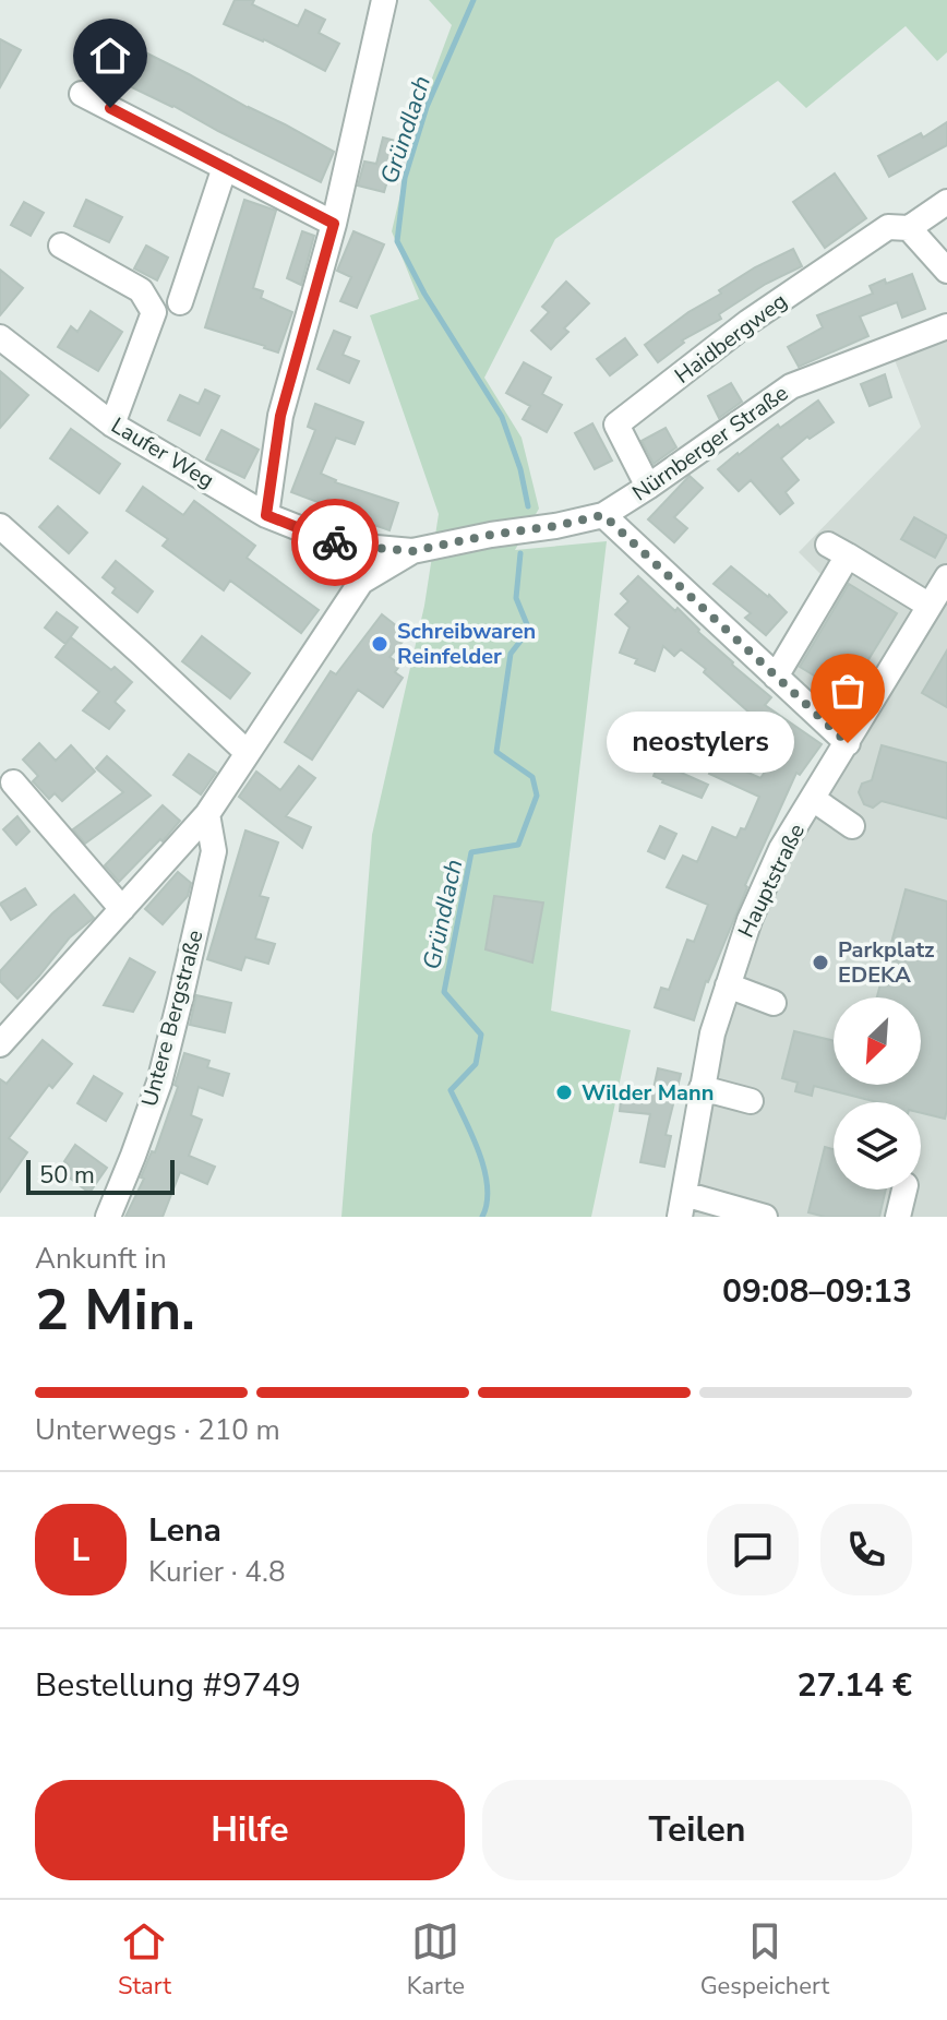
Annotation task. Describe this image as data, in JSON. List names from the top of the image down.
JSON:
{
  "streets": {
    "street": [
      "Haidbergweg",
      "Nürnberger Straße",
      "Laufer Weg",
      "Hauptstraße",
      "Untere Bergstraße"
    ]
  },
  "crossings": [
    ["Haidbergweg", "Nürnberger Straße"],
    ["Nürnberger Straße", "Laufer Weg"],
    ["Nürnberger Straße", "Untere Bergstraße"]
  ],
  "water": ["Gründlach"],
  "places": [
    "Schreibwaren Reinfelder",
    "neostylers",
    "Parkplatz EDEKA",
    "Wilder Mann"
  ],
  "scale_bar": "50 m",
  "north": "bottom left",
  "page": {
    "bubble": "neostylers",
    "scale": "50 m",
    "heading": ["2 Min.", "Ankunft in", "09:08–09:13"],
    "panel": [
      "Lena",
      "Kurier · 4.8",
      "Bestellung #9749",
      "27.14 €"
    ],
    "bar": "Unterwegs · 210 m",
    "round": "L",
    "buttons": ["Hilfe", "Teilen"],
    "tabs": ["Start", "Karte", "Gespeichert"]
  }
}
